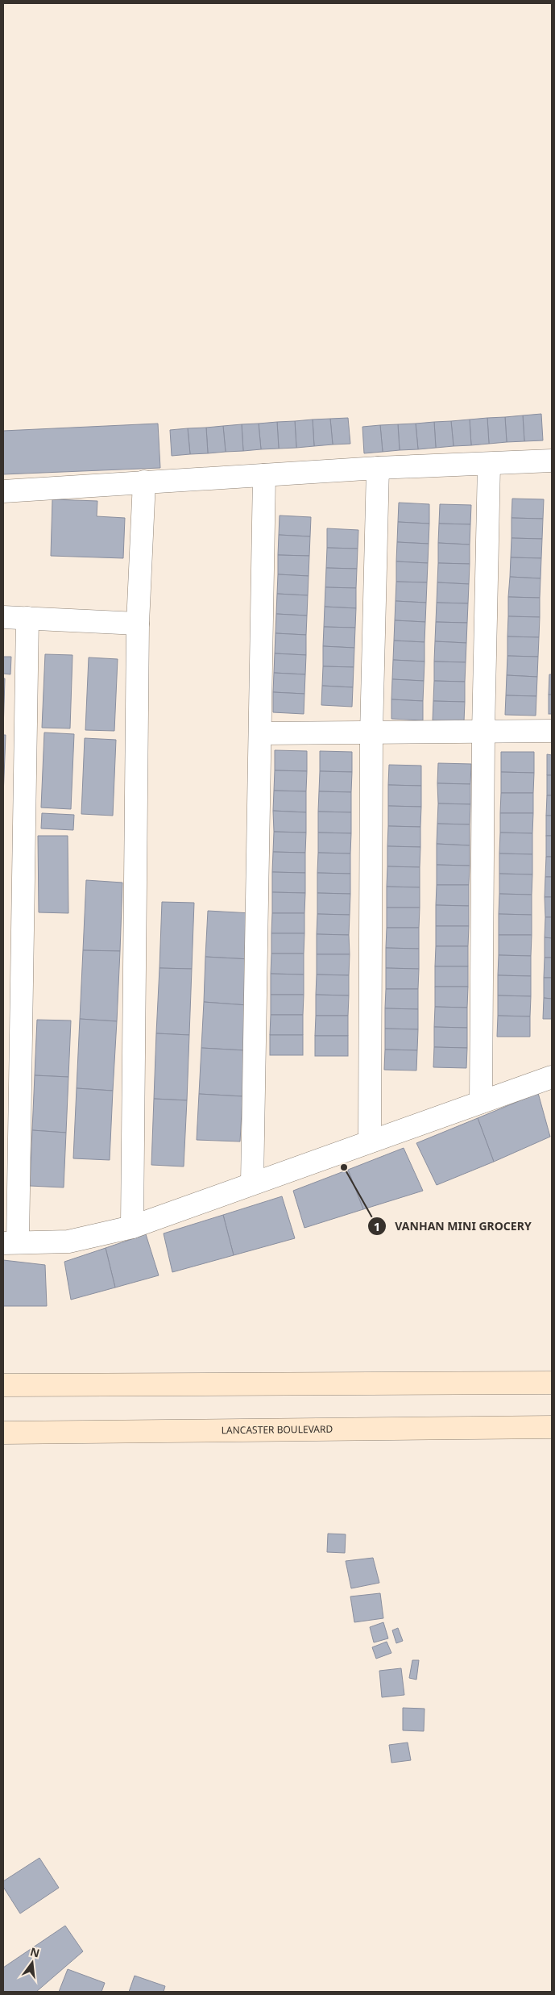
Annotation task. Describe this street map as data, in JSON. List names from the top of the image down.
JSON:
{
  "streets": {
    "main road": ["LANCASTER BOULEVARD"]
  },
  "places": ["VANHAN MINI GROCERY"],
  "north": "top"
}
